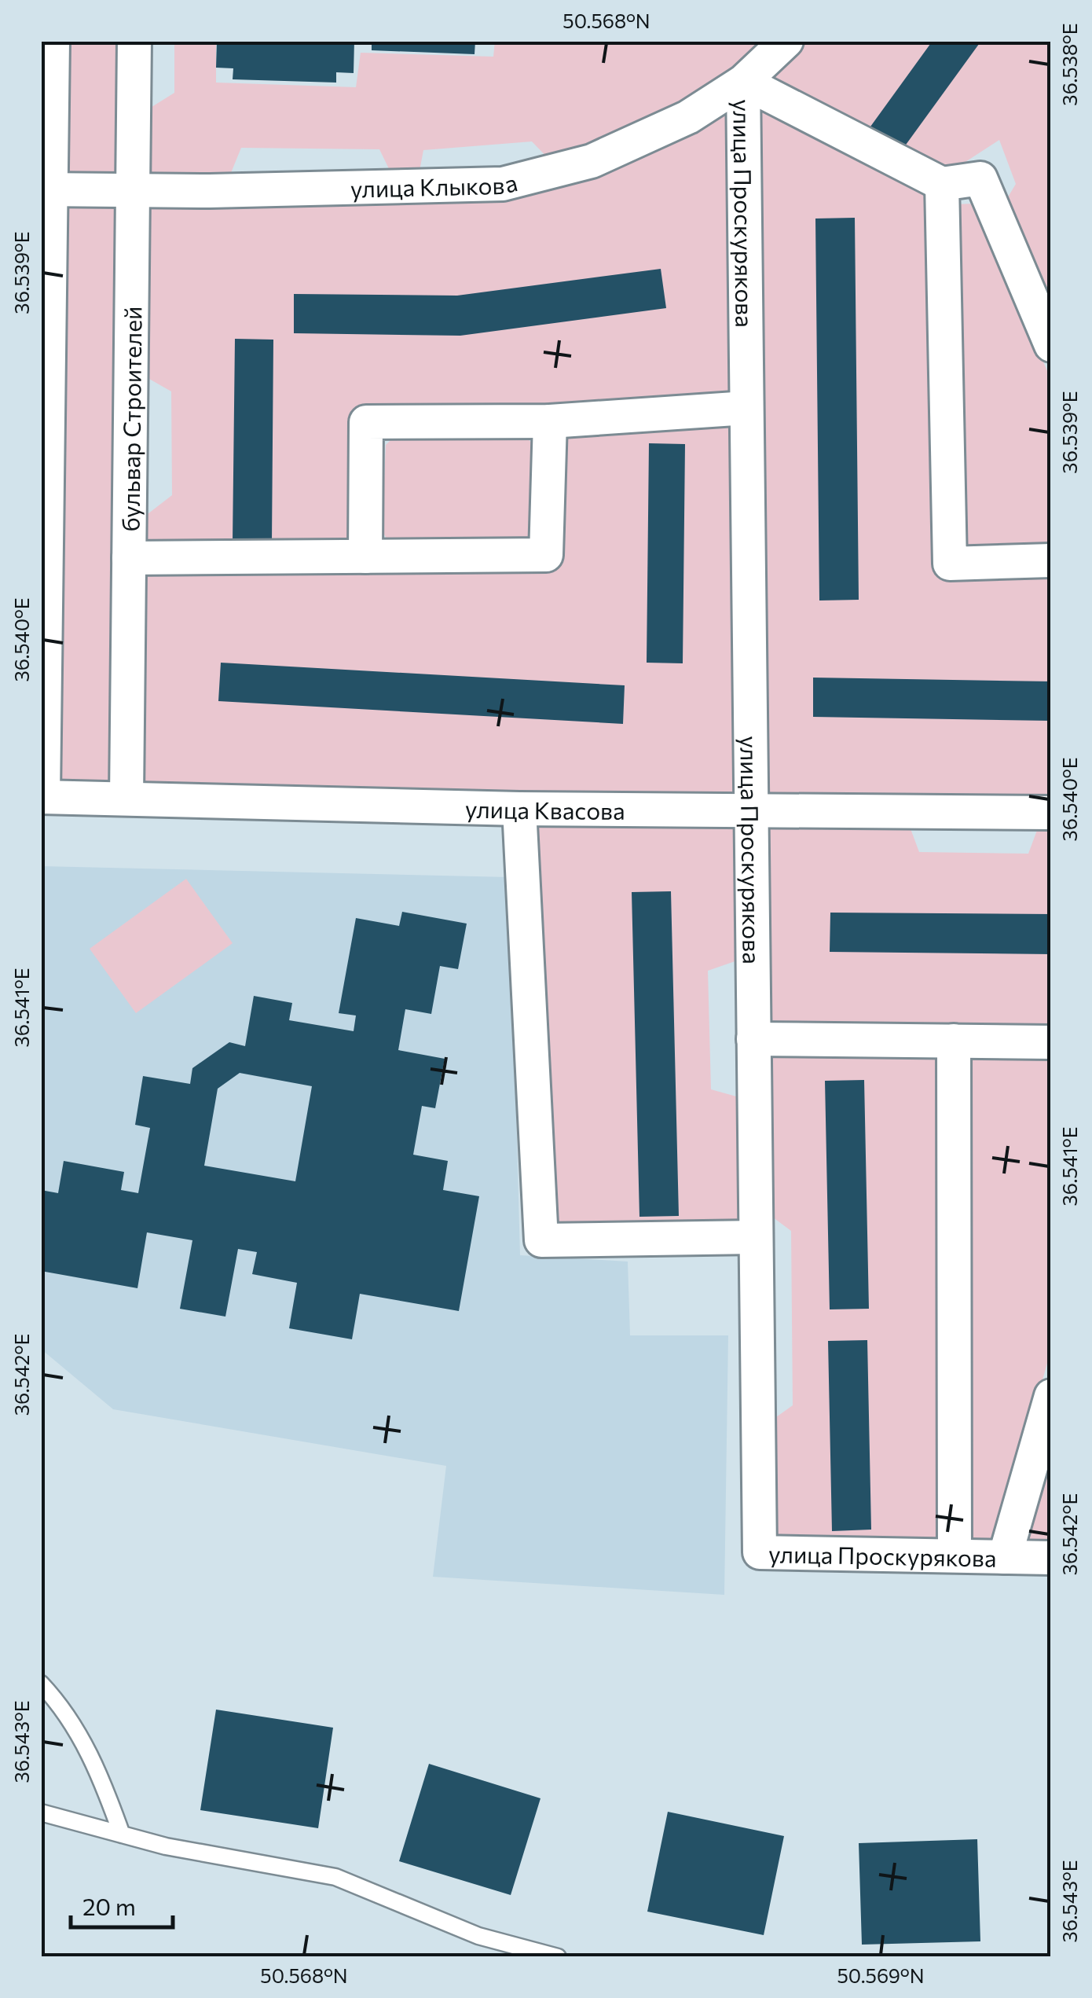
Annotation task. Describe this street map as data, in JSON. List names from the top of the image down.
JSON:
{
  "streets": {
    "street": [
      "улица Клыкова",
      "улица Проскурякова",
      "бульвар Строителей",
      "улица Квасова"
    ]
  },
  "crossings": [
    ["улица Клыкова", "улица Проскурякова"],
    ["улица Клыкова", "бульвар Строителей"],
    ["улица Проскурякова", "улица Квасова"],
    ["бульвар Строителей", "улица Квасова"]
  ],
  "scale_bar": "20 m",
  "coordinates": [
    "50.568°N",
    "36.538°E",
    "36.539°E",
    "36.540°E",
    "36.541°E",
    "36.542°E",
    "36.543°E",
    "50.569°N"
  ]
}
